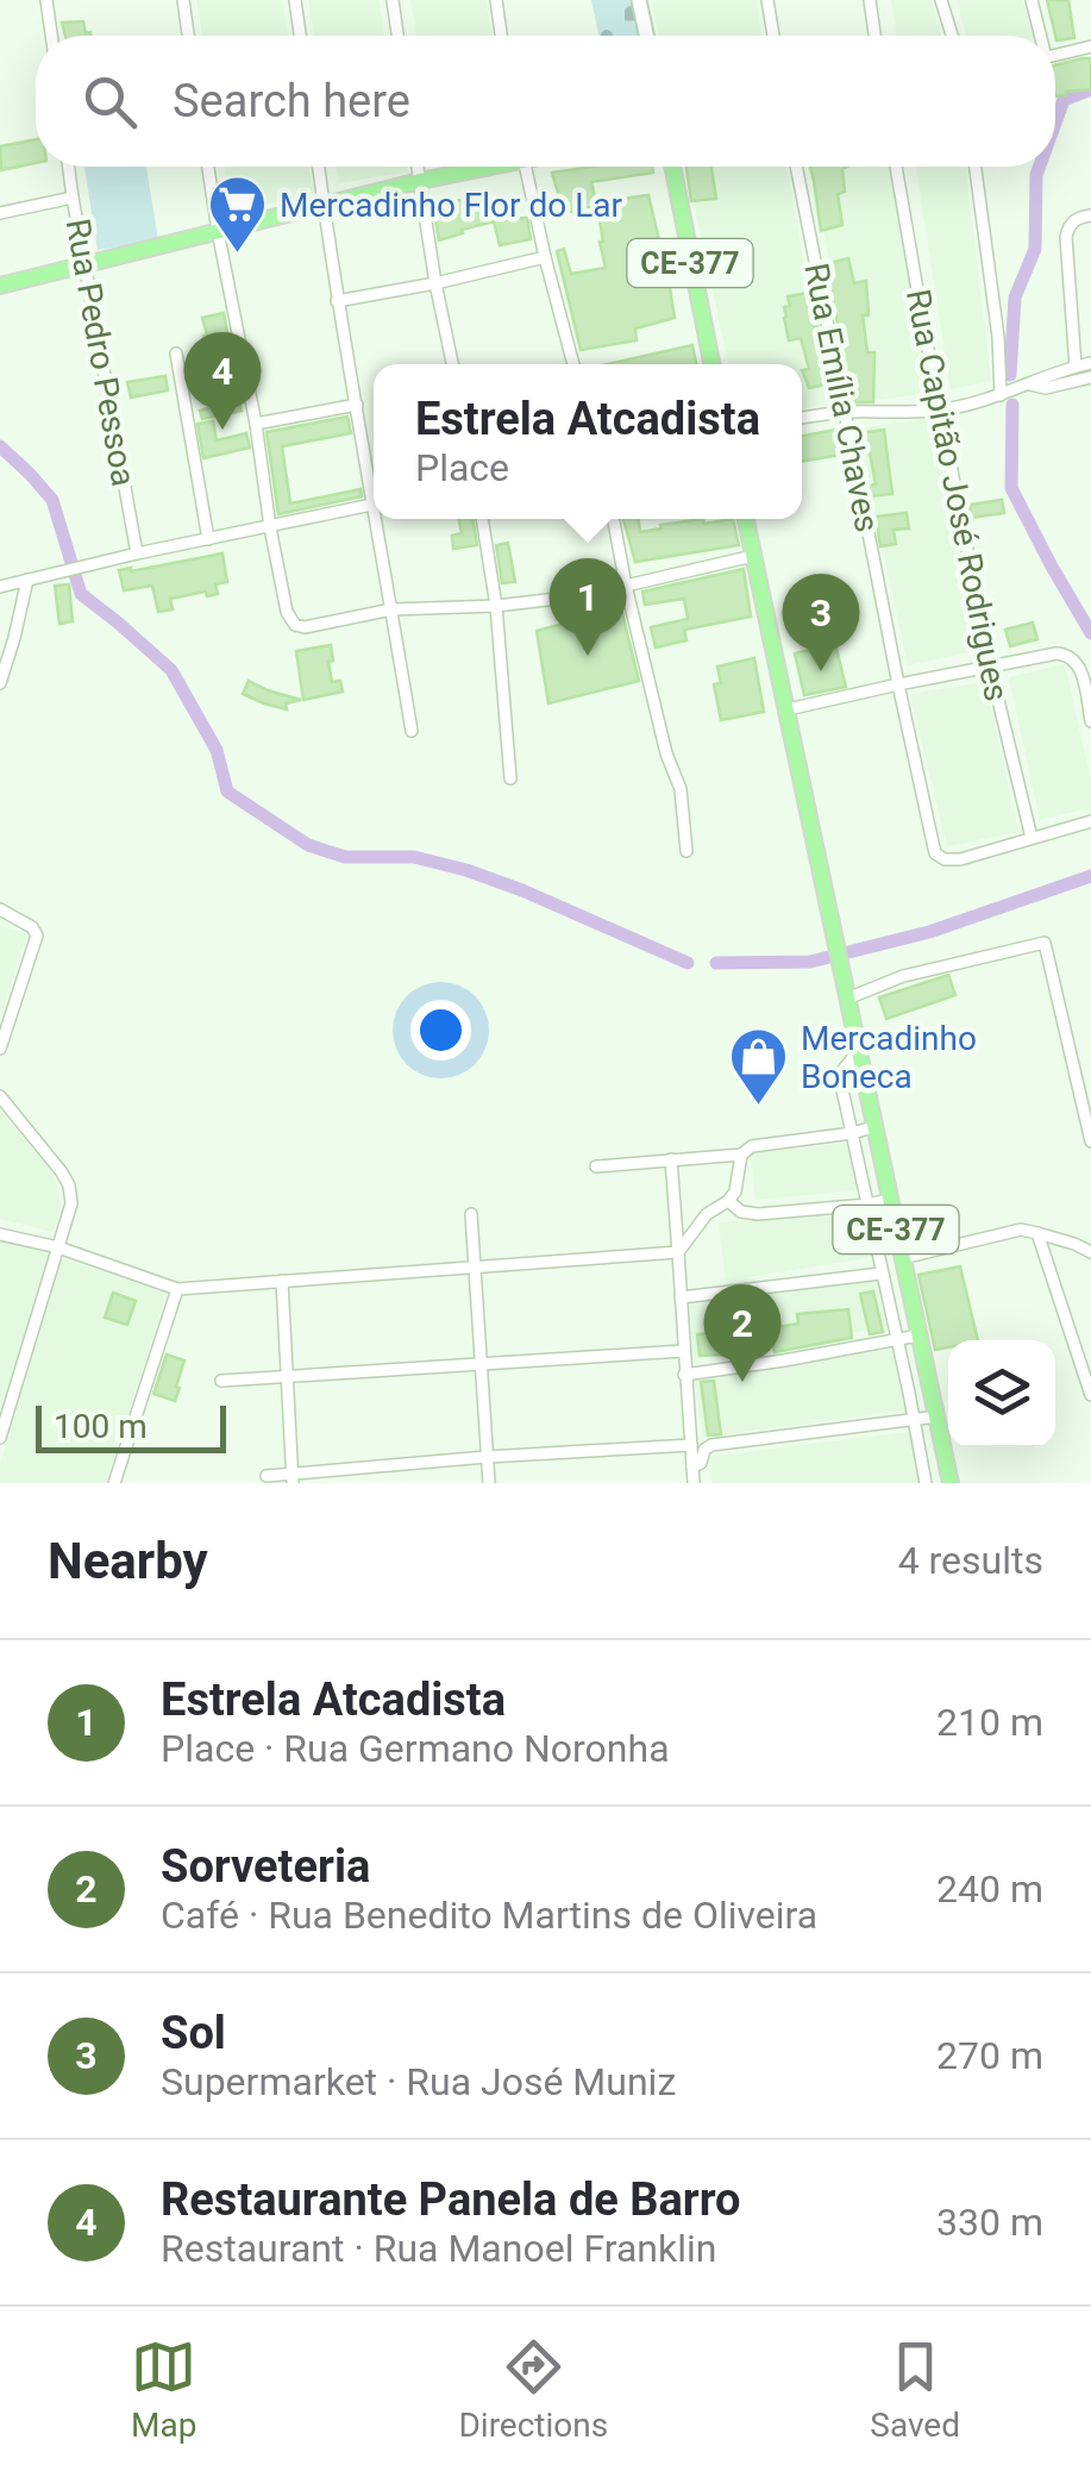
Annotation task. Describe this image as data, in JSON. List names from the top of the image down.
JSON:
{
  "streets": {
    "main road": ["CE-377"],
    "street": ["Rua Pedro Pessoa", "Rua Emília Chaves", "Rua Capitão José Rodrigues"]
  },
  "crossings": [
    ["Rua Emília Chaves", "Rua Capitão José Rodrigues"]
  ],
  "places": {
    "supermarket": ["Mercadinho Flor do Lar"],
    "shop": ["Mercadinho Boneca"]
  },
  "scale_bar": "100 m",
  "page": {
    "search": "Search here",
    "pins": [
      "4",
      "1",
      "3",
      "2"
    ],
    "popup": ["Estrela Atcadista", "Place"],
    "scale": "100 m",
    "heading": ["Nearby", "4 results"],
    "list": [
      {
        "mark": "1",
        "name": "Estrela Atcadista",
        "note": "Place · Rua Germano Noronha",
        "value": "210 m"
      },
      {
        "mark": "2",
        "name": "Sorveteria",
        "note": "Café · Rua Benedito Martins de Oliveira",
        "value": "240 m"
      },
      {
        "mark": "3",
        "name": "Sol",
        "note": "Supermarket · Rua José Muniz",
        "value": "270 m"
      },
      {
        "mark": "4",
        "name": "Restaurante Panela de Barro",
        "note": "Restaurant · Rua Manoel Franklin",
        "value": "330 m"
      }
    ],
    "nav": ["Map", "Directions", "Saved"]
  }
}
